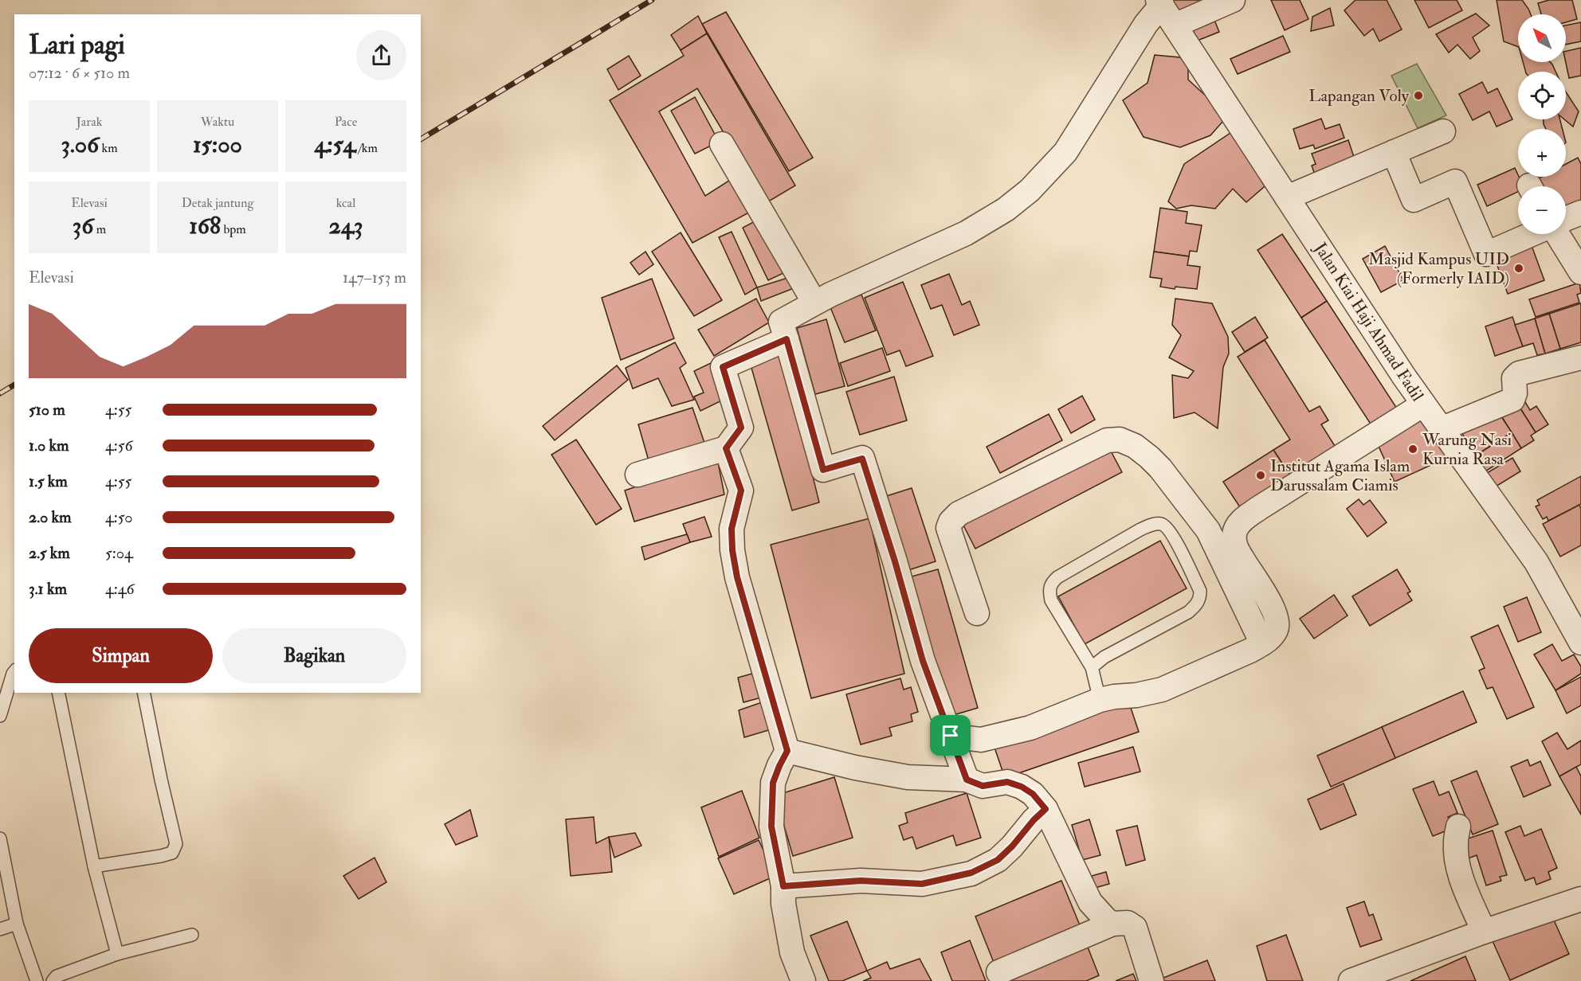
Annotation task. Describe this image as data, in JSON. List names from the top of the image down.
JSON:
{
  "streets": {
    "street": ["Jalan Kiai Haji Ahmad Fadil"]
  },
  "places": [
    "Lapangan Voly",
    "Masjid Kampus UID (Formerly IAID)",
    "Warung Nasi Kurnia Rasa",
    "Institut Agama Islam Darussalam Ciamis"
  ],
  "north": "top left",
  "page": {
    "map_buttons": ["+", "−"],
    "heading": ["Lari pagi", "07:12 · 6 × 510 m"],
    "stats": [
      ["Jarak", "3.06 km"],
      ["Waktu", "15:00"],
      ["Pace", "4:54 /km"],
      ["Elevasi", "36 m"],
      ["Detak jantung", "168 bpm"],
      ["kcal", "243"]
    ],
    "chart": ["Elevasi", "147–153 m"],
    "list": [
      {
        "name": "510 m",
        "note": "4:55"
      },
      {
        "name": "1.0 km",
        "note": "4:56"
      },
      {
        "name": "1.5 km",
        "note": "4:55"
      },
      {
        "name": "2.0 km",
        "note": "4:50"
      },
      {
        "name": "2.5 km",
        "note": "5:04"
      },
      {
        "name": "3.1 km",
        "note": "4:46"
      }
    ],
    "buttons": ["Simpan", "Bagikan"]
  }
}
